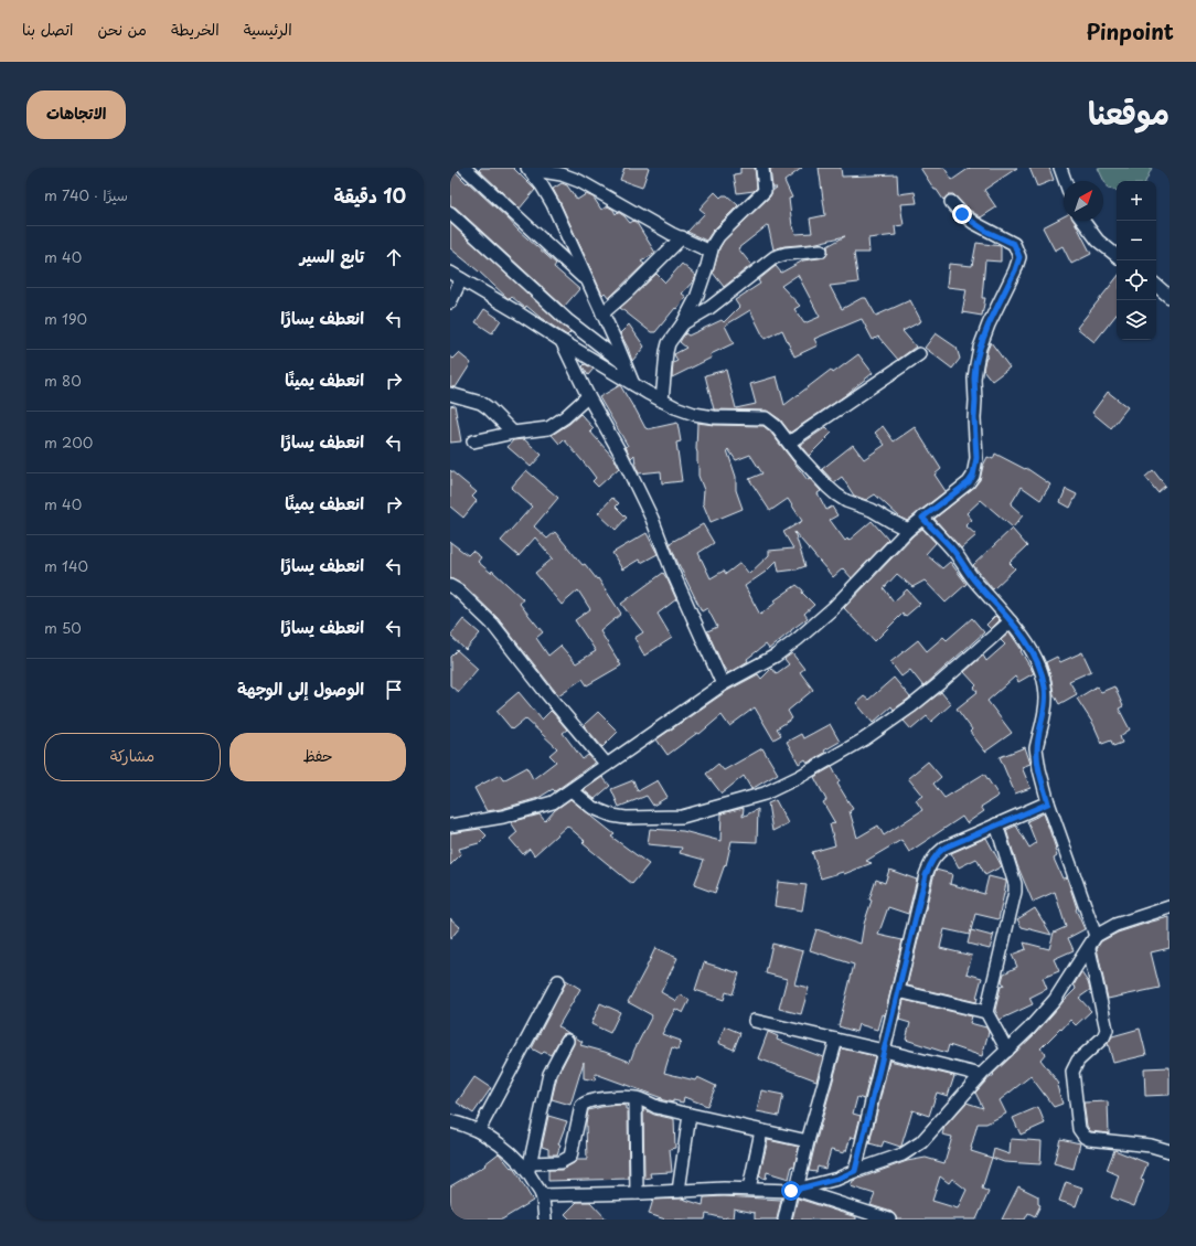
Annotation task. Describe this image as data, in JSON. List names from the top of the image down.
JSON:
{
  "north": "top right",
  "page": {
    "header": "Pinpoint",
    "nav": [
      "الرئيسية",
      "الخريطة",
      "من نحن",
      "اتصل بنا"
    ],
    "title": "موقعنا",
    "buttons": [
      "الاتجاهات",
      ["حفظ", "مشاركة"]
    ],
    "heading": ["10 دقيقة", "سيرًا · 740 m"],
    "map_buttons": ["+", "−"],
    "list": [
      ["تابع السير", "40 m"],
      ["انعطف يسارًا", "190 m"],
      ["انعطف يمينًا", "80 m"],
      ["انعطف يسارًا", "200 m"],
      ["انعطف يمينًا", "40 m"],
      ["انعطف يسارًا", "140 m"],
      ["انعطف يسارًا", "50 m"],
      "الوصول إلى الوجهة"
    ]
  }
}
